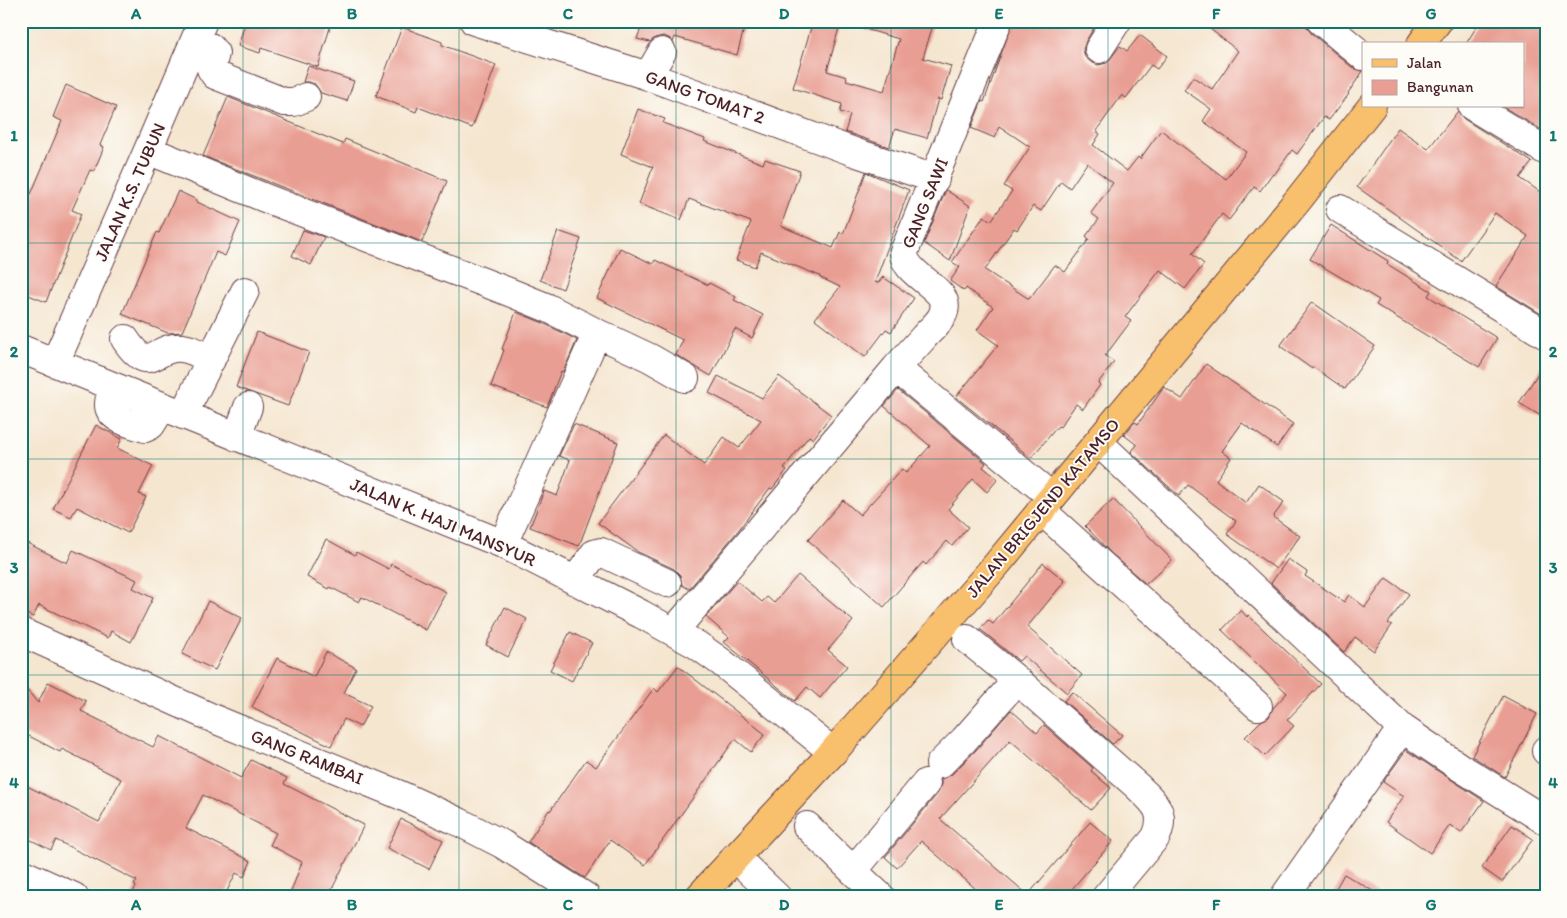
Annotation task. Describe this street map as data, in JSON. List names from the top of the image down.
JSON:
{
  "streets": {
    "main road": ["JALAN BRIGJEND KATAMSO"],
    "street": [
      "GANG TOMAT 2",
      "JALAN K.S. TUBUN",
      "GANG SAWI",
      "JALAN K. HAJI MANSYUR",
      "GANG RAMBAI"
    ]
  },
  "crossings": [
    ["GANG TOMAT 2", "GANG SAWI"],
    ["JALAN K.S. TUBUN", "JALAN K. HAJI MANSYUR"],
    ["JALAN BRIGJEND KATAMSO", "JALAN K. HAJI MANSYUR"]
  ],
  "legend": ["Jalan", "Bangunan"],
  "grid": {
    "columns": [
      "A",
      "B",
      "C",
      "D",
      "E",
      "F",
      "G"
    ],
    "rows": [
      "1",
      "2",
      "3",
      "4"
    ]
  }
}
